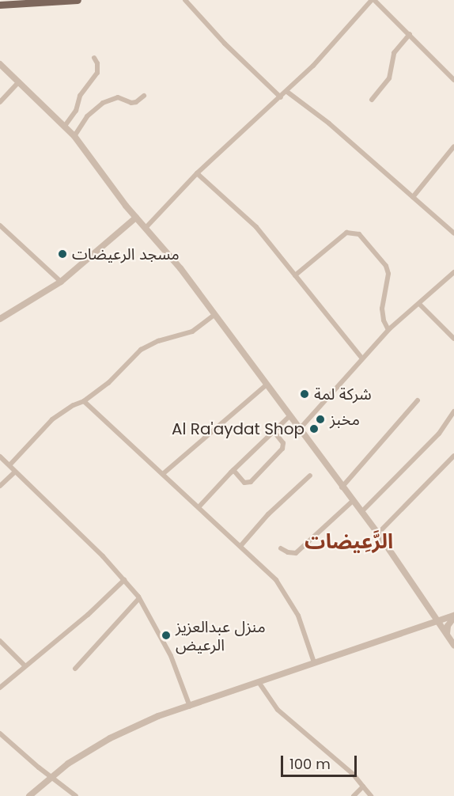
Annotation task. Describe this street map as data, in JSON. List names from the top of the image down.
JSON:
{
  "districts": ["الرَّعِيضات"],
  "places": [
    "مسجد الرعيضات",
    "شركة لمة",
    "مخبز",
    "Al Ra'aydat Shop",
    "منزل عبدالعزيز الرعيض"
  ],
  "scale_bar": "100 m"
}
